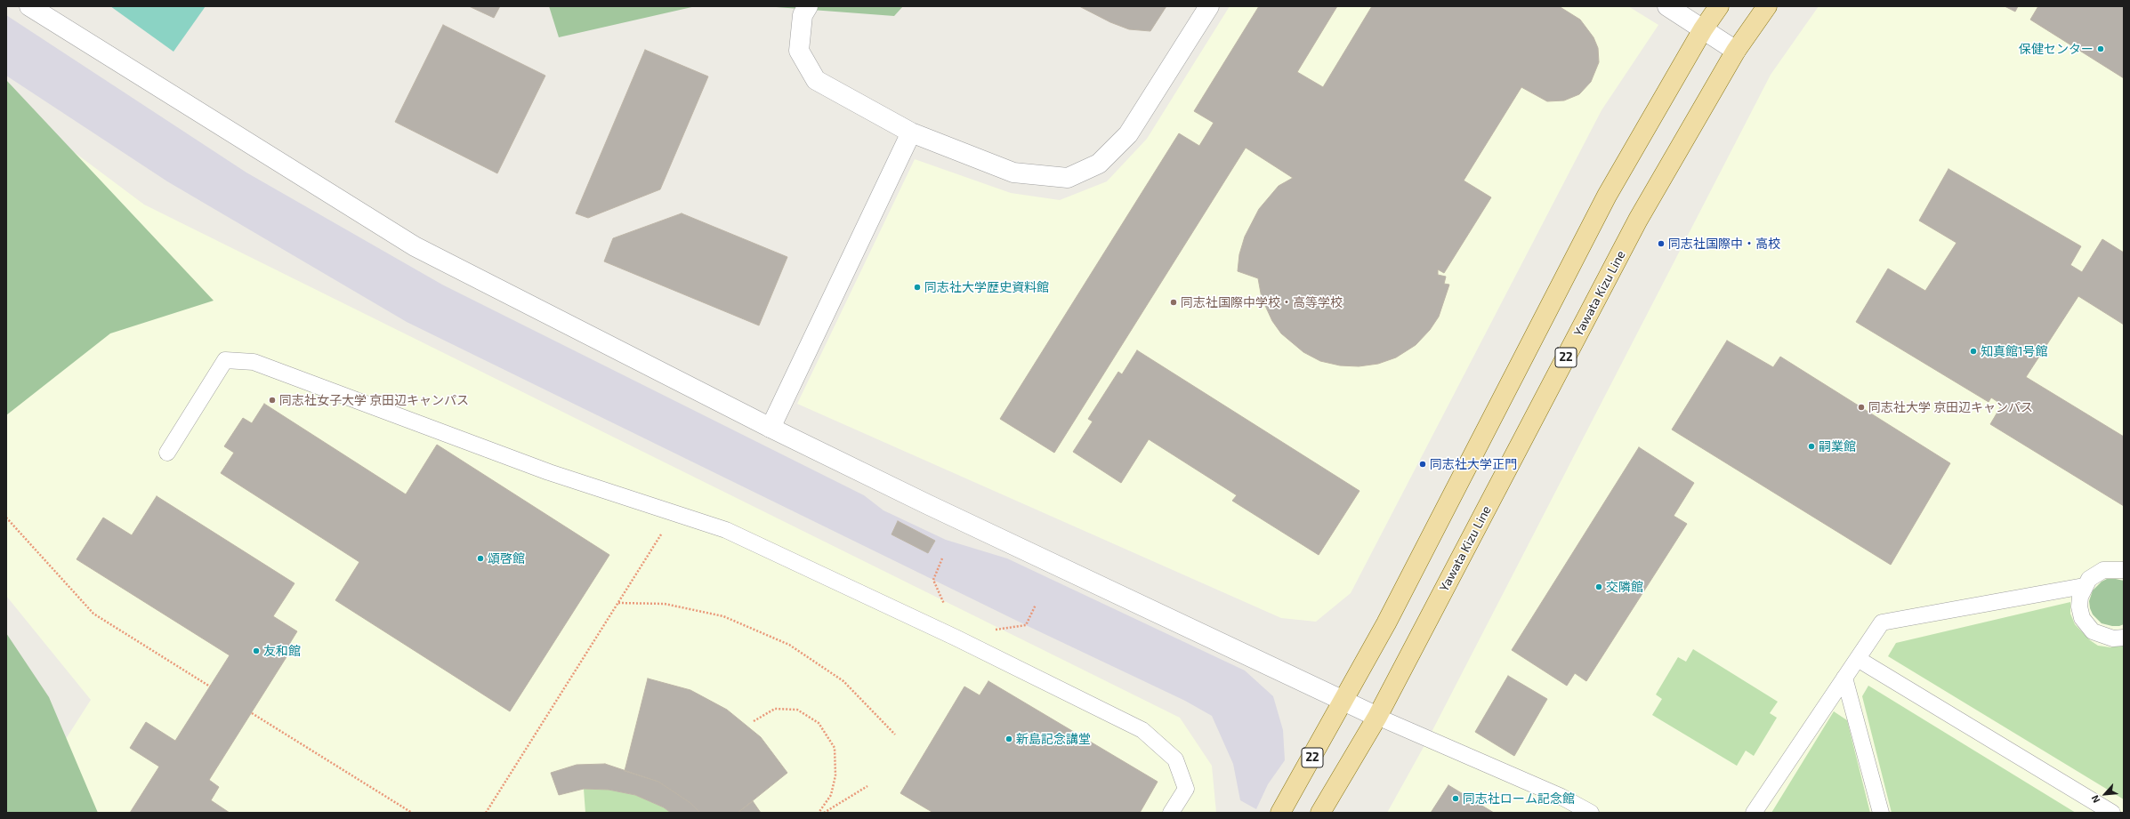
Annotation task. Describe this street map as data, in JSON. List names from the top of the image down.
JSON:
{
  "streets": {
    "main road": ["Yawata Kizu Line", "22"]
  },
  "places": [
    "保健センター",
    "同志社国際中・高校",
    "同志社大学歴史資料館",
    "同志社国際中学校・高等学校",
    "知真館1号館",
    "同志社女子大学 京田辺キャンパス",
    "同志社大学 京田辺キャンパス",
    "嗣業館",
    "同志社大学正門",
    "頌啓館",
    "交隣館",
    "友和館",
    "新島記念講堂",
    "同志社ローム記念館"
  ],
  "north": "bottom left"
}
